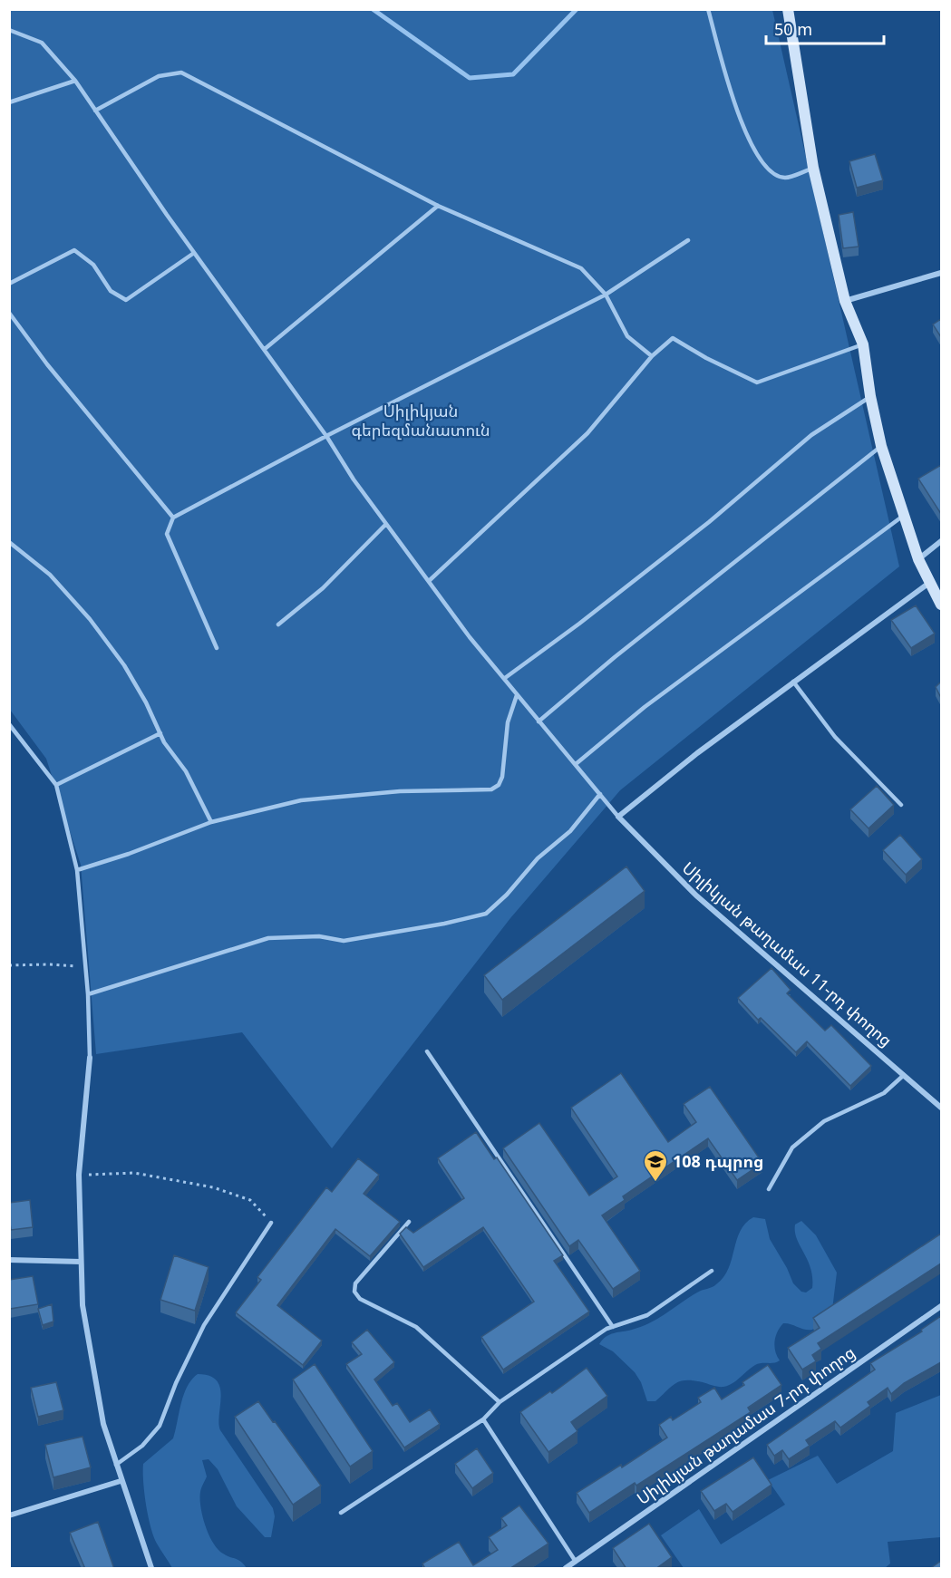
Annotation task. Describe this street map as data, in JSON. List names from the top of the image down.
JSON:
{
  "streets": {
    "street": ["Սիլիկյան թաղամաս 11-րդ փողոց", "Սիլիկյան թաղամաս 7-րդ փողոց"]
  },
  "parks": ["Սիլիկյան գերեզմանատուն"],
  "places": {
    "school or university": ["108 դպրոց"]
  },
  "scale_bar": "50 m"
}
